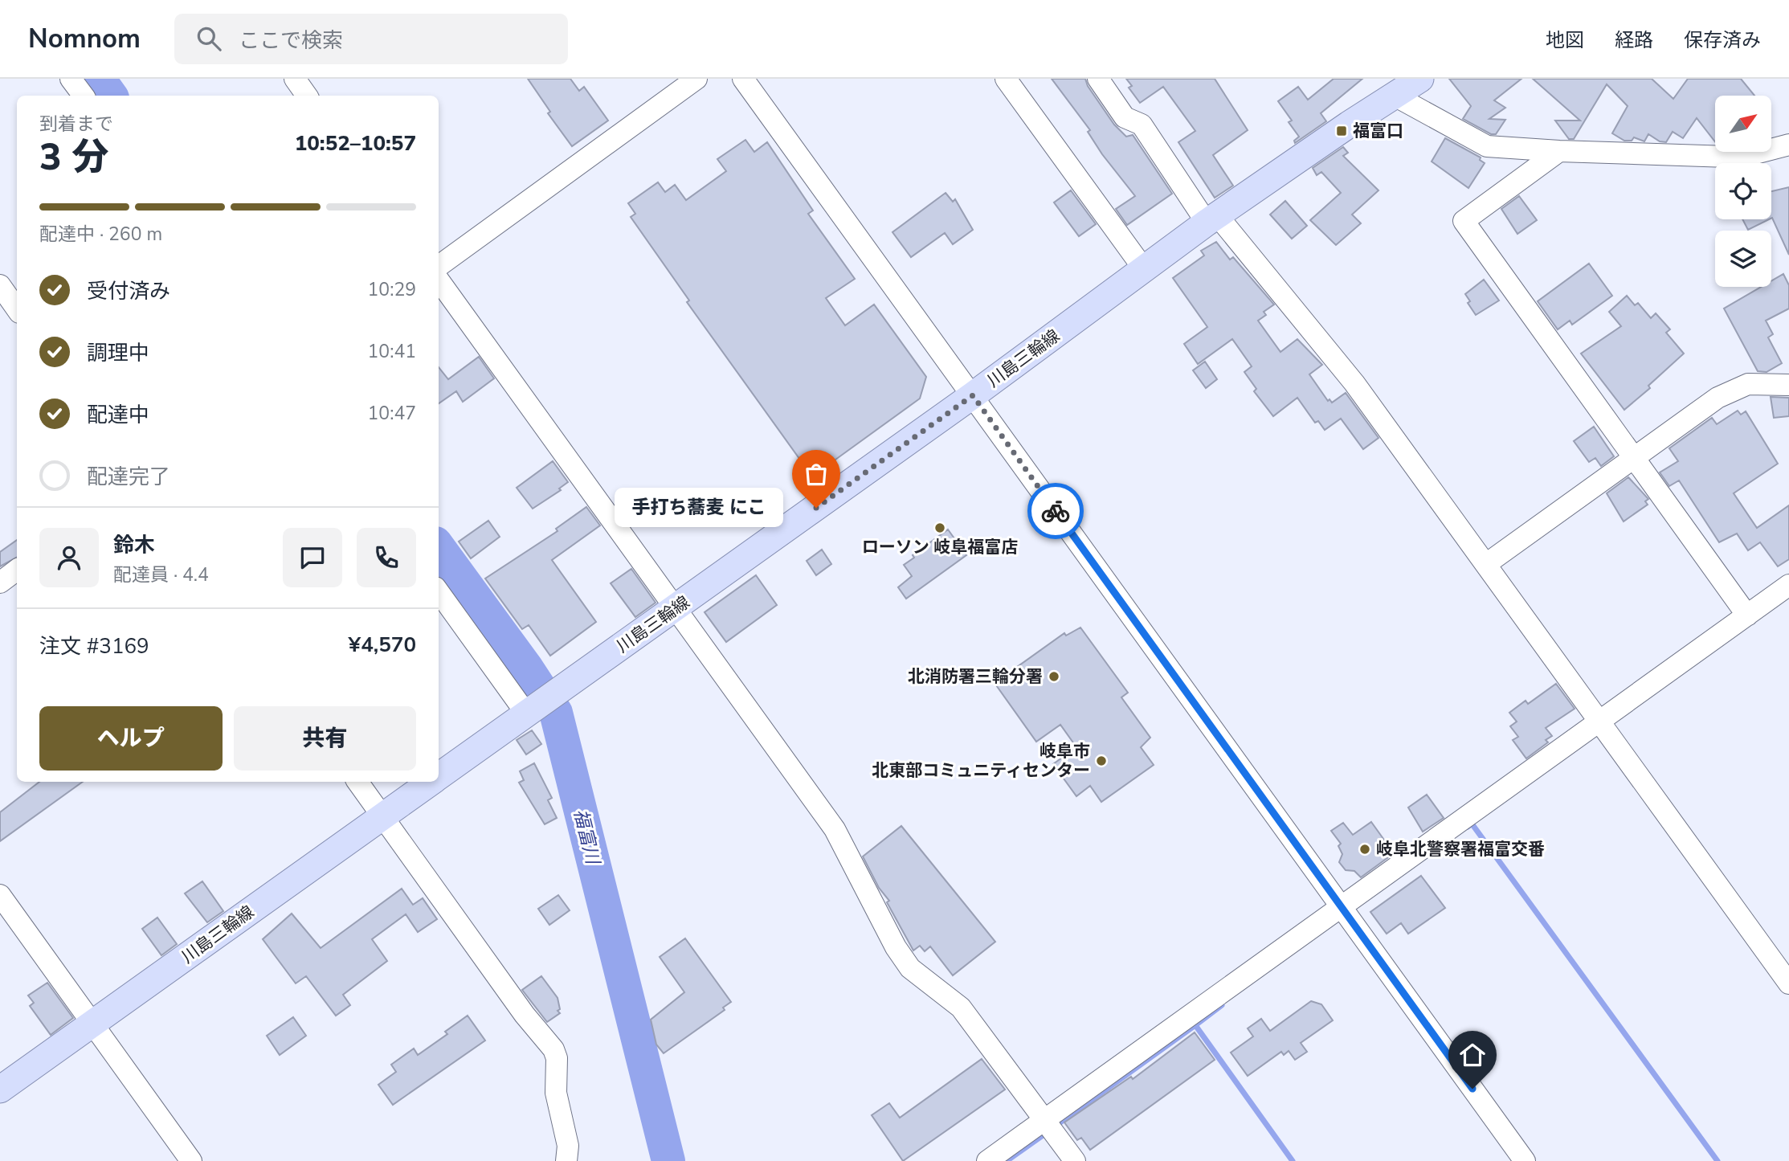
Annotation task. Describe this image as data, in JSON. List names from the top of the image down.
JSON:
{
  "streets": {
    "main road": ["川島三輪線"]
  },
  "water": ["福富川"],
  "places": {
    "transit": ["福富口"],
    "other": [
      "手打ち蕎麦 にこ",
      "ローソン 岐阜福富店",
      "北消防署三輪分署",
      "岐阜市 北東部コミュニティセンター",
      "岐阜北警察署福富交番"
    ]
  },
  "north": "top right",
  "page": {
    "header": "Nomnom",
    "search": "ここで検索",
    "nav": ["地図", "経路", "保存済み"],
    "heading": ["3 分", "到着まで", "10:52–10:57"],
    "panel": [
      "鈴木",
      "配達員 · 4.4",
      "注文 #3169",
      "¥4,570"
    ],
    "bar": "配達中 · 260 m",
    "list": [
      ["受付済み", "10:29"],
      ["調理中", "10:41"],
      ["配達中", "10:47"],
      "配達完了"
    ],
    "bubble": "手打ち蕎麦 にこ",
    "buttons": ["ヘルプ", "共有"]
  }
}
